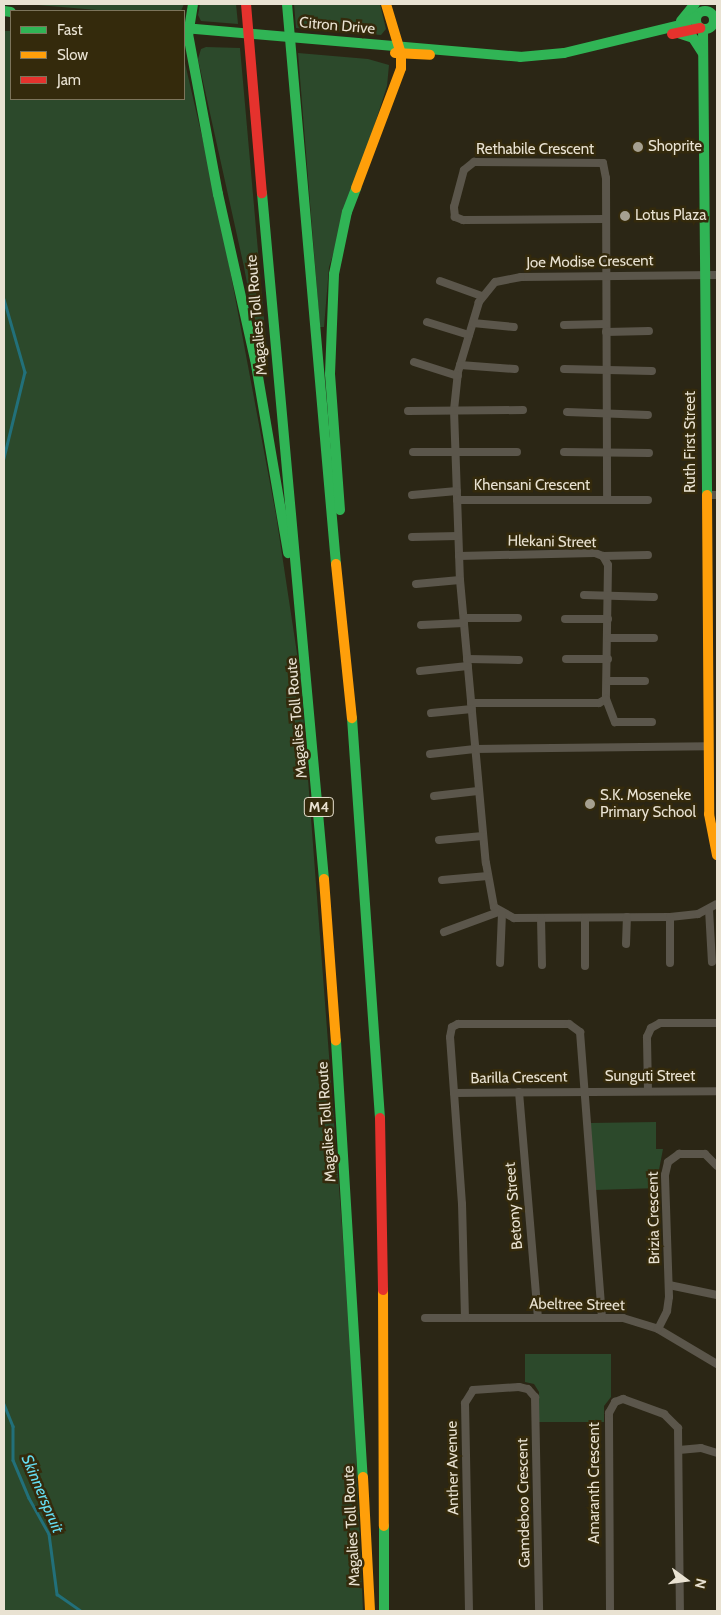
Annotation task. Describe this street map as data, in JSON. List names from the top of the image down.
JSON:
{
  "streets": {
    "main road": [
      "Citron Drive",
      "Magalies Toll Route",
      "Ruth First Street",
      "M4"
    ],
    "street": [
      "Rethabile Crescent",
      "Joe Modise Crescent",
      "Khensani Crescent",
      "Hlekani Street",
      "Sunguti Street",
      "Barilla Crescent",
      "Betony Street",
      "Brizia Crescent",
      "Abeltree Street",
      "Anther Avenue",
      "Amaranth Crescent",
      "Gamdeboo Crescent"
    ]
  },
  "crossings": [
    ["Citron Drive", "Ruth First Street"],
    ["Rethabile Crescent", "Joe Modise Crescent"],
    ["Rethabile Crescent", "Khensani Crescent"],
    ["Joe Modise Crescent", "Ruth First Street"],
    ["Joe Modise Crescent", "Khensani Crescent"],
    ["Sunguti Street", "Barilla Crescent"],
    ["Barilla Crescent", "Betony Street"],
    ["Barilla Crescent", "Abeltree Street"],
    ["Betony Street", "Abeltree Street"],
    ["Brizia Crescent", "Abeltree Street"],
    ["Anther Avenue", "Gamdeboo Crescent"]
  ],
  "water": ["Skinnerspruit"],
  "places": ["Shoprite", "Lotus Plaza", "S.K. Moseneke Primary School"],
  "legend": ["Fast", "Slow", "Jam"],
  "north": "right"
}
